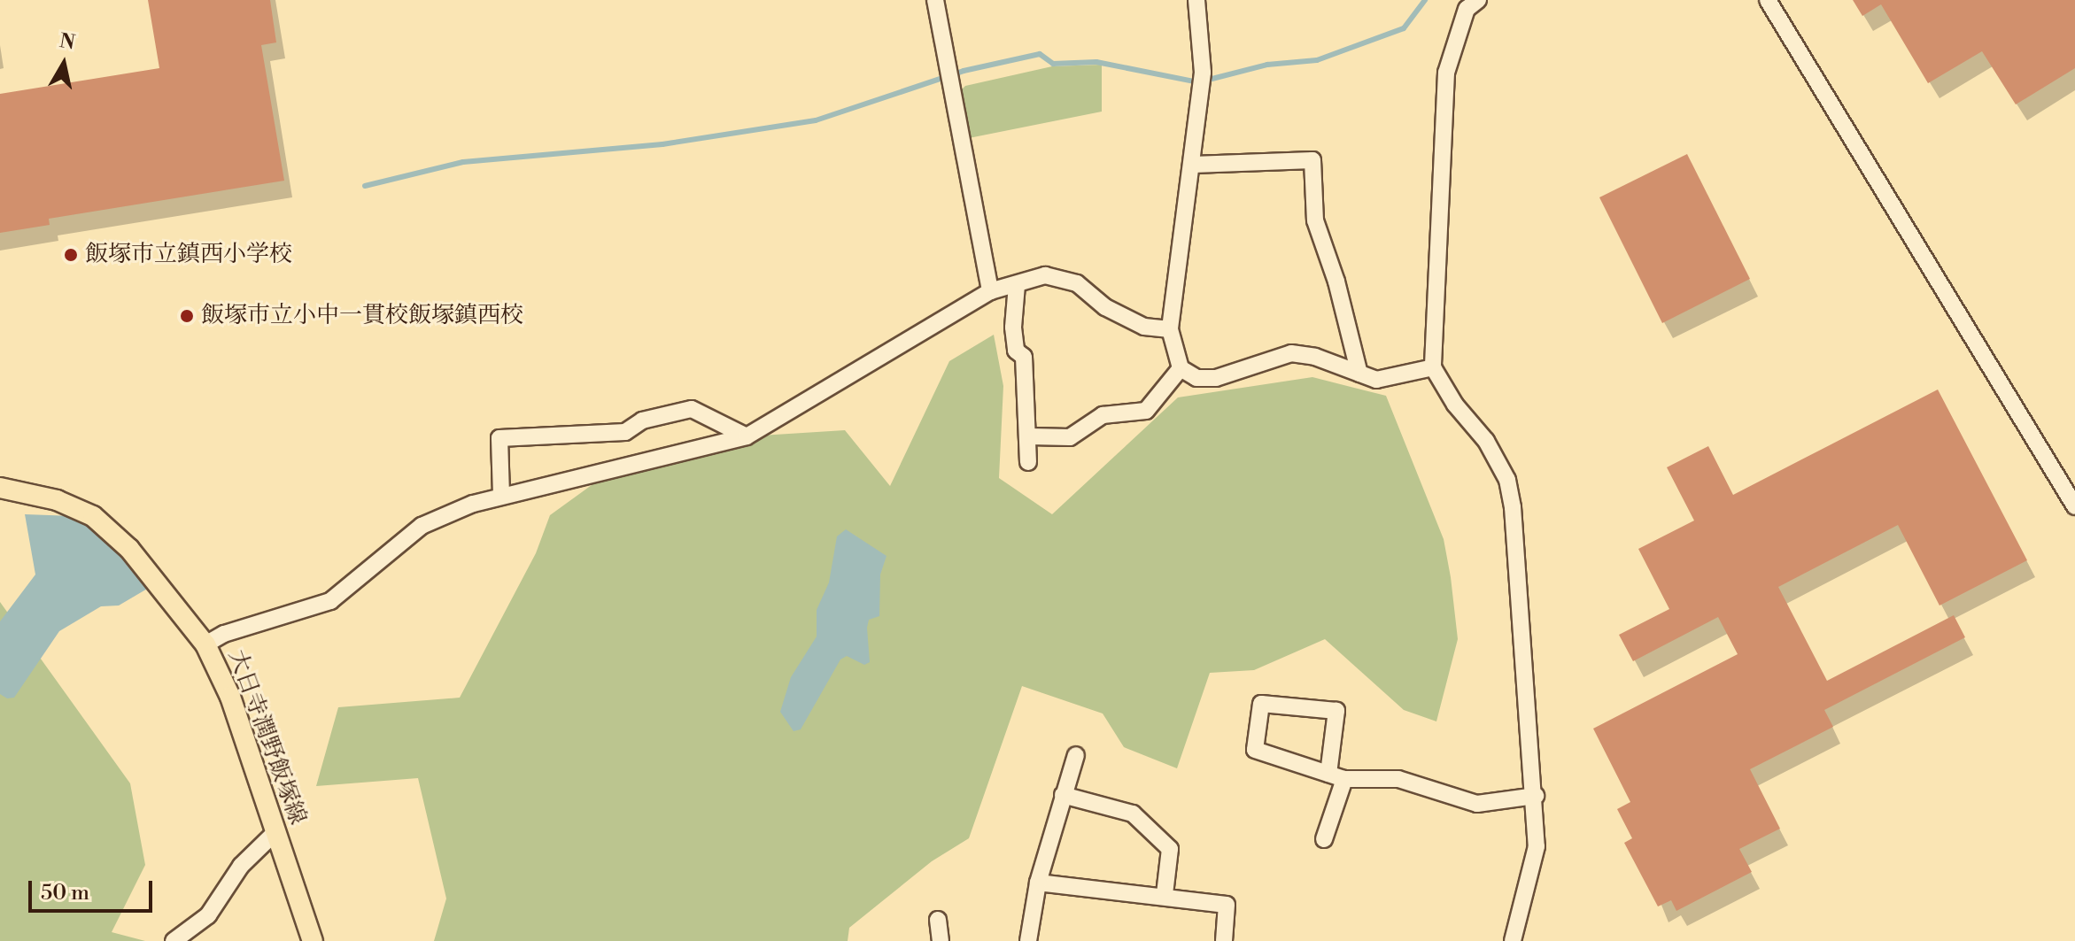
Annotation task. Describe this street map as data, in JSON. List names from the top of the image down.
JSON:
{
  "streets": {
    "main road": ["大日寺潤野飯塚線"]
  },
  "places": ["飯塚市立鎮西小学校", "飯塚市立小中一貫校飯塚鎮西校"],
  "scale_bar": "50 m",
  "north": "top"
}
